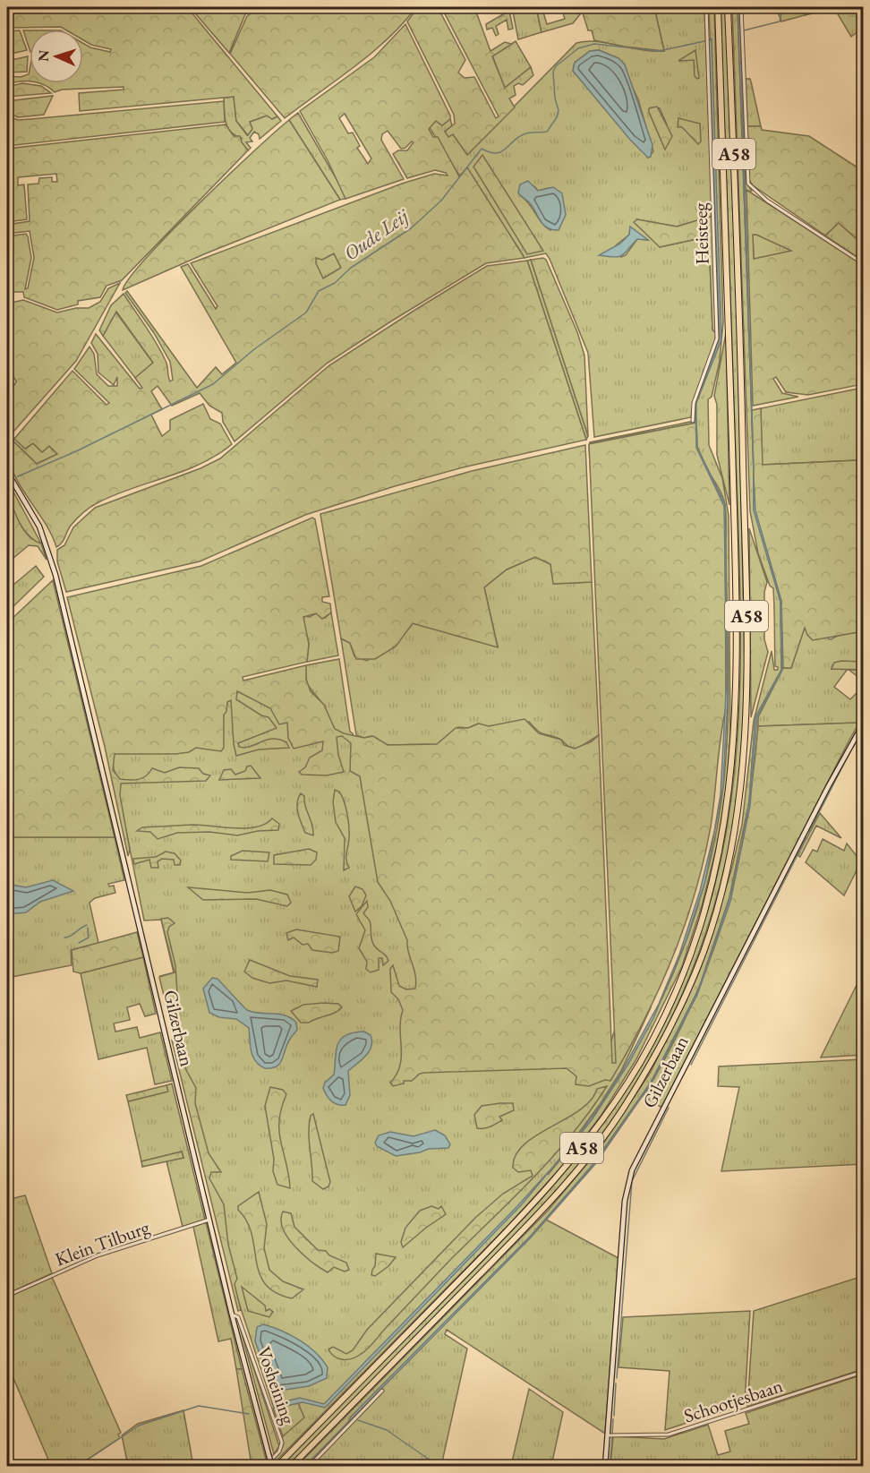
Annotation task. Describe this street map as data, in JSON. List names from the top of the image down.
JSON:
{
  "streets": {
    "highway": ["A58"],
    "street": [
      "Heisteeg",
      "Gilzerbaan",
      "Klein Tilburg",
      "Vosheining",
      "Schootjesbaan"
    ]
  },
  "crossings": [
    ["Gilzerbaan", "Klein Tilburg"],
    ["Gilzerbaan", "Vosheining"],
    ["Gilzerbaan", "Schootjesbaan"]
  ],
  "water": ["Oude Leij"],
  "north": "left"
}
